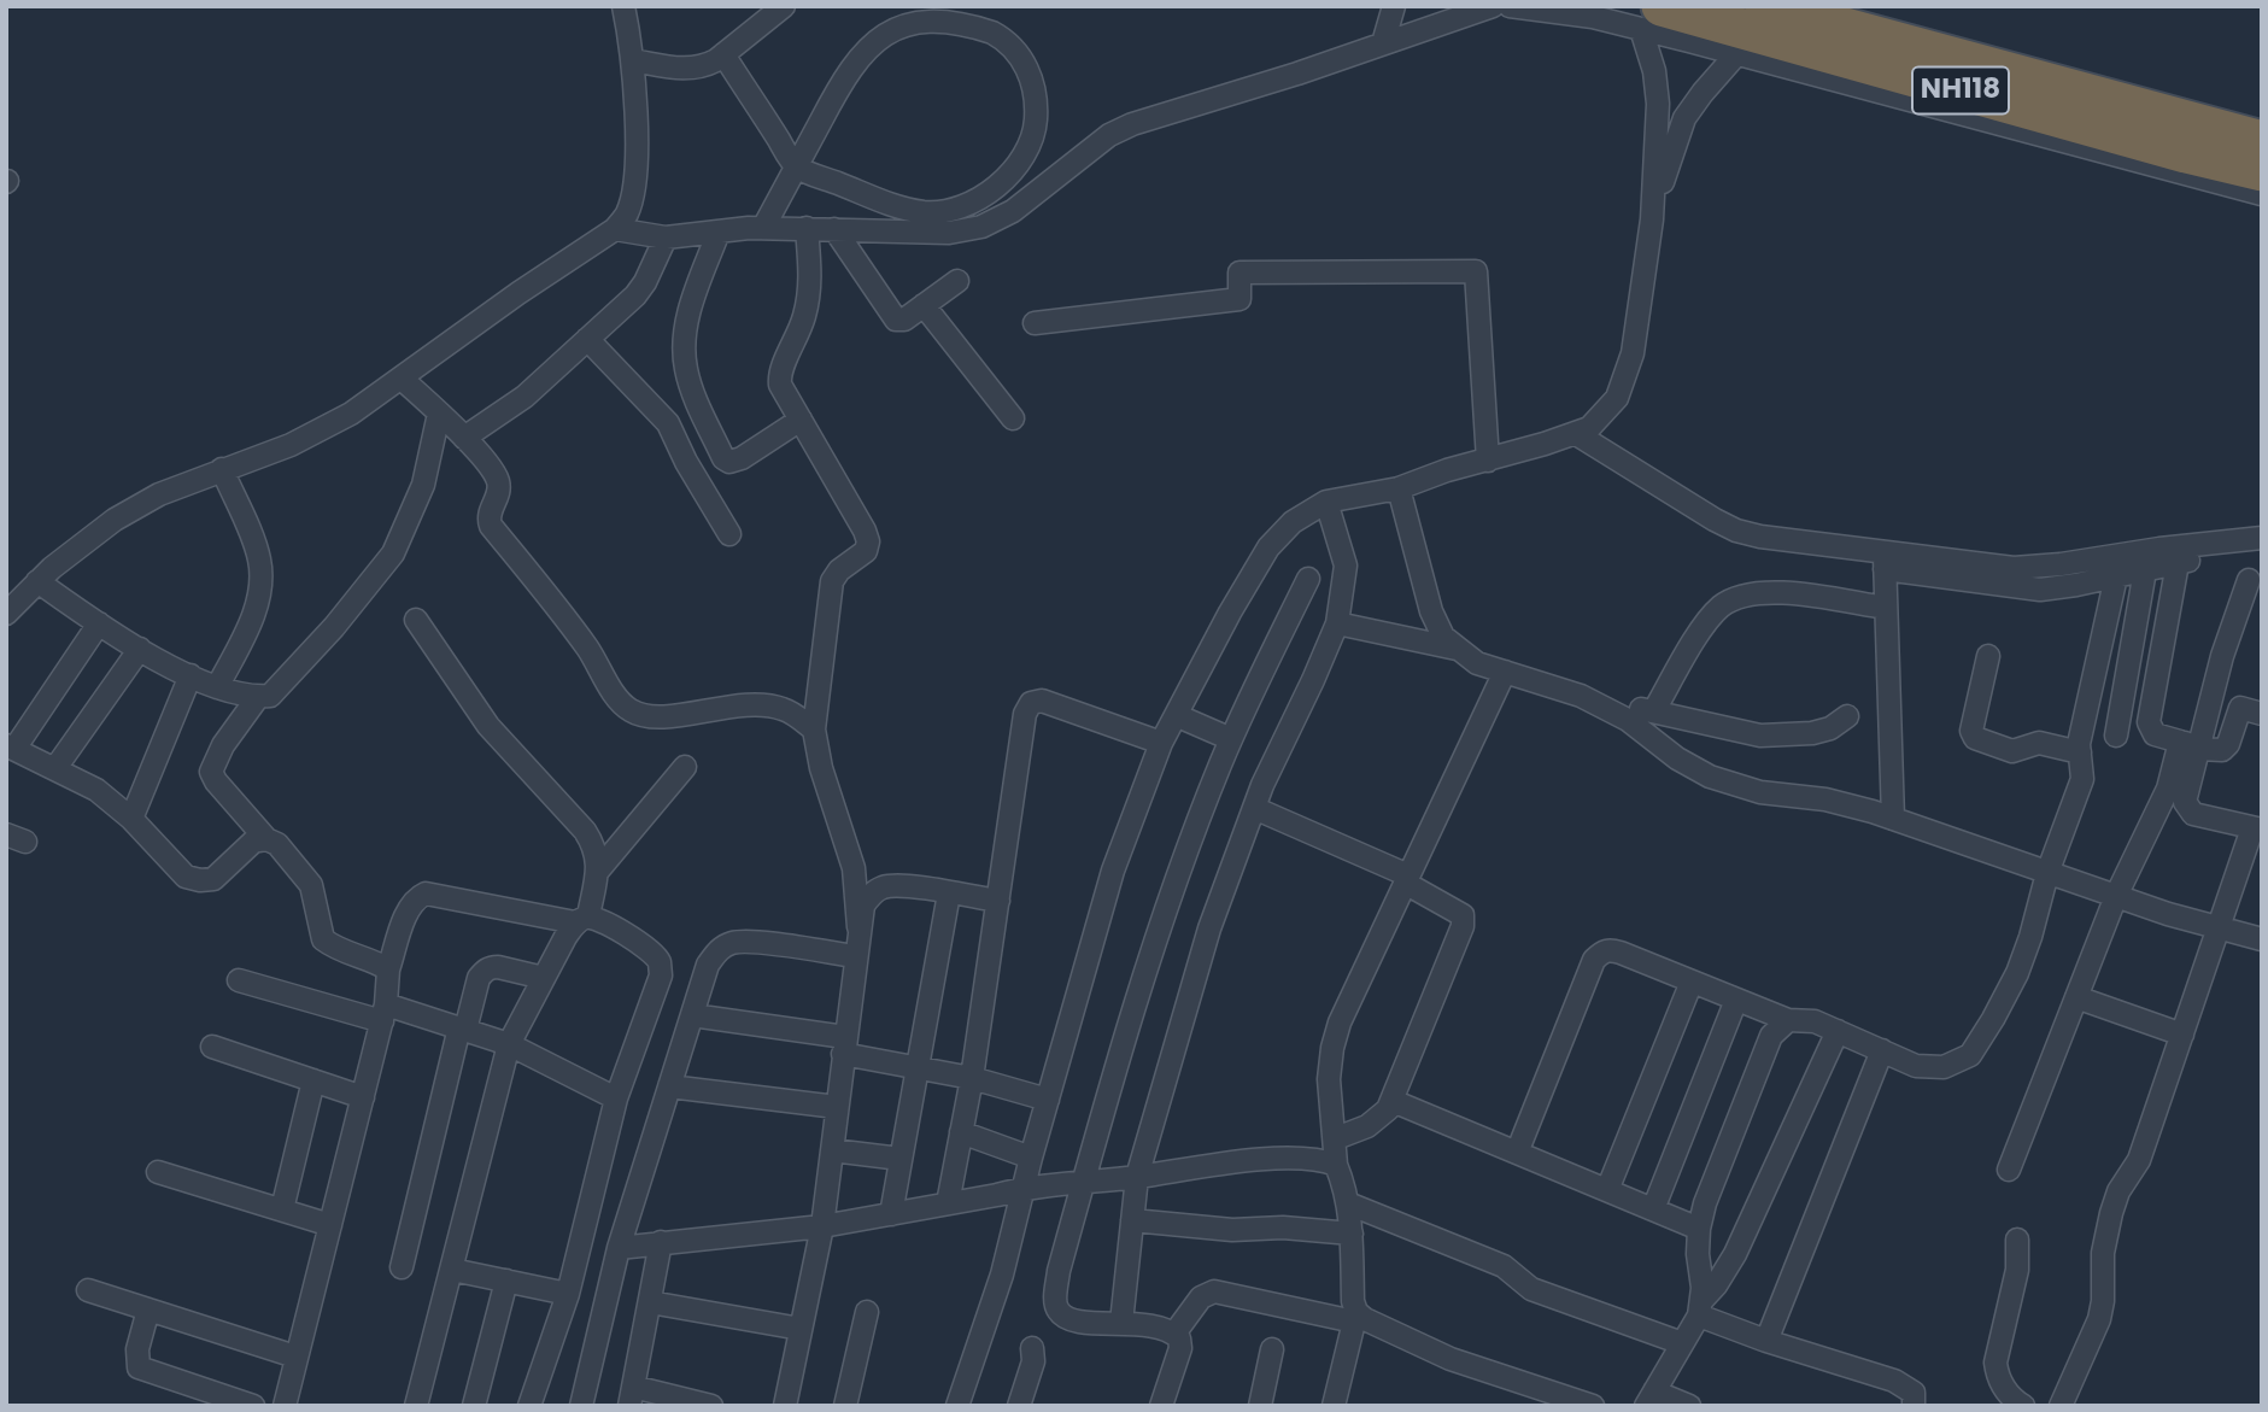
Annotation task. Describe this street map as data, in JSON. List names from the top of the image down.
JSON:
{
  "streets": {
    "highway": ["NH118"]
  }
}
